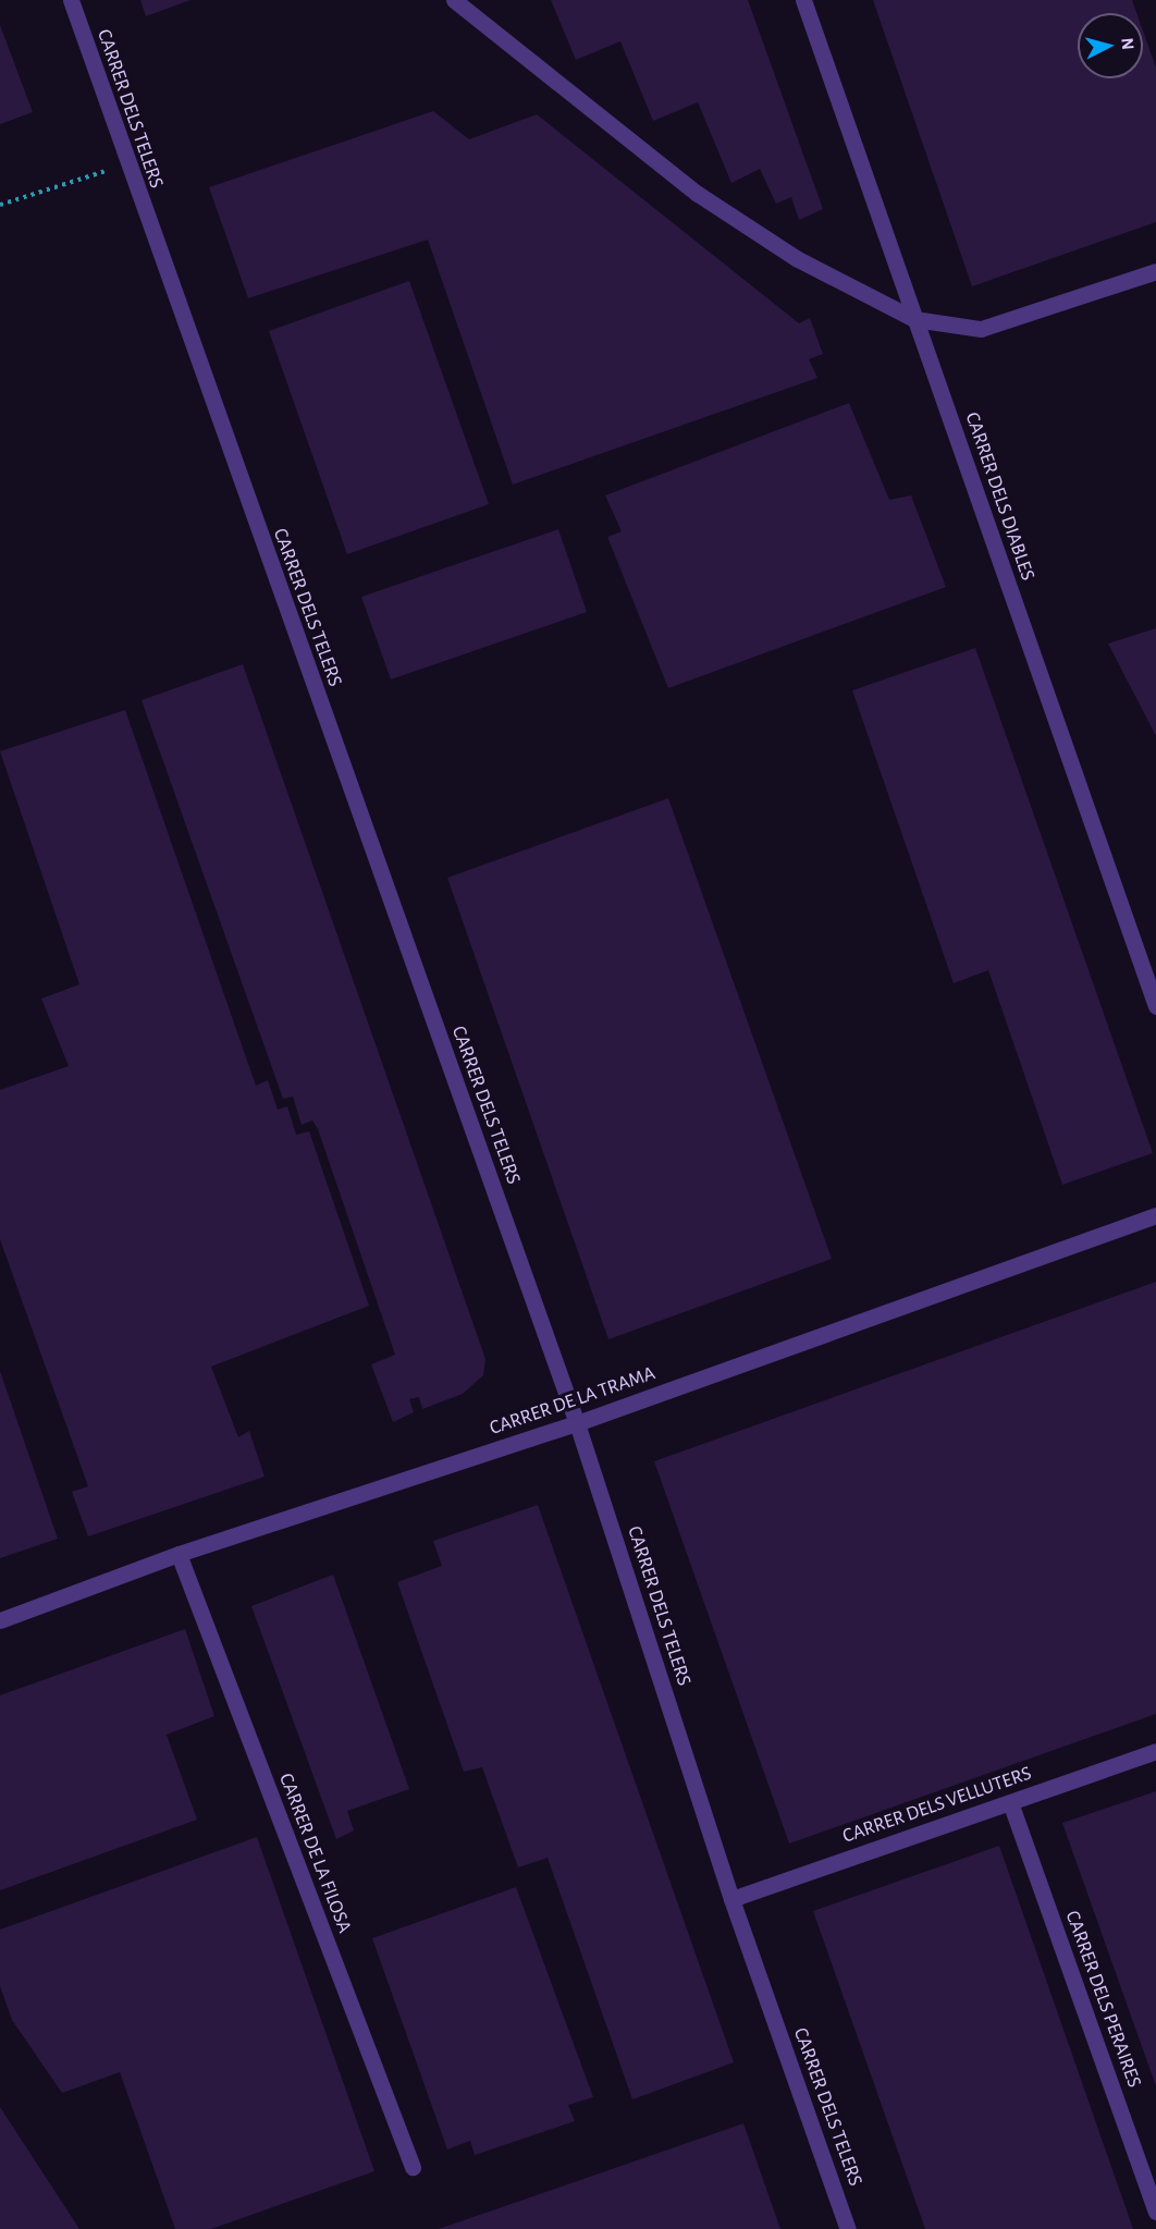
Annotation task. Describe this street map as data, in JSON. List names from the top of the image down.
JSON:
{
  "streets": {
    "street": [
      "CARRER DELS TELERS",
      "CARRER DELS DIABLES",
      "CARRER DE LA TRAMA",
      "CARRER DELS VELLUTERS",
      "CARRER DE LA FILOSA",
      "CARRER DELS PERAIRES"
    ]
  },
  "crossings": [
    ["CARRER DELS TELERS", "CARRER DE LA TRAMA"],
    ["CARRER DELS TELERS", "CARRER DELS VELLUTERS"],
    ["CARRER DE LA TRAMA", "CARRER DE LA FILOSA"],
    ["CARRER DELS VELLUTERS", "CARRER DELS PERAIRES"]
  ],
  "north": "right"
}
